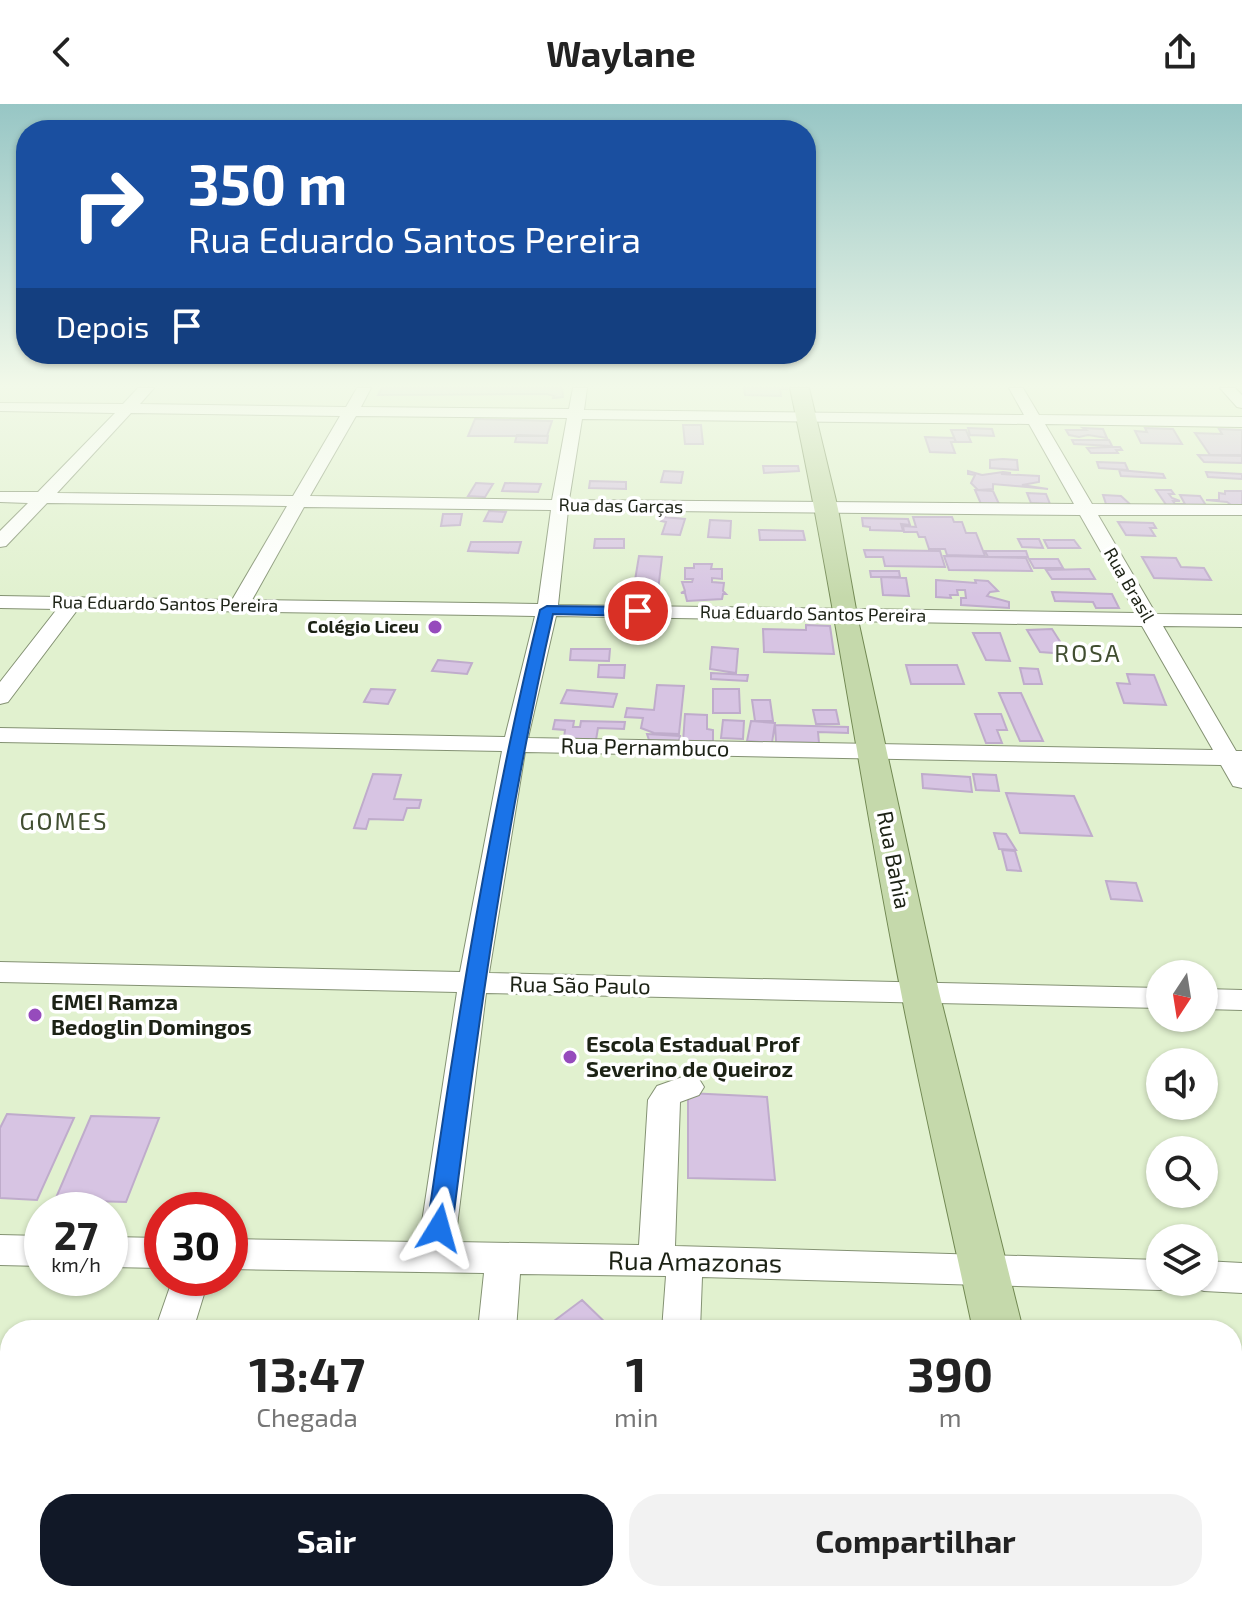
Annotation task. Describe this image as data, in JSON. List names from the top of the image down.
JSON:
{
  "streets": {
    "main road": ["Rua Bahia"],
    "street": [
      "Rua das Garças",
      "Rua Brasil",
      "Rua Eduardo Santos Pereira",
      "Rua Pernambuco",
      "Rua São Paulo",
      "Rua Amazonas"
    ]
  },
  "crossings": [
    ["Rua das Garças", "Rua Brasil"],
    ["Rua das Garças", "Rua Bahia"],
    ["Rua Brasil", "Rua Eduardo Santos Pereira"],
    ["Rua Brasil", "Rua Pernambuco"],
    ["Rua Eduardo Santos Pereira", "Rua Bahia"],
    ["Rua Pernambuco", "Rua Bahia"],
    ["Rua Bahia", "Rua São Paulo"],
    ["Rua Bahia", "Rua Amazonas"]
  ],
  "districts": ["ROSA", "GOMES"],
  "places": ["Colégio Liceu", "EMEI Ramza Bedoglin Domingos", "Escola Estadual Prof Severino de Queiroz"],
  "north": "bottom",
  "page": {
    "header": "Waylane",
    "turn": ["350 m", "Rua Eduardo Santos Pereira"],
    "then": "Depois",
    "speed": "27 km/h",
    "limit": "30",
    "eta": [
      "13:47",
      "Chegada",
      "1",
      "min",
      "390",
      "m"
    ],
    "buttons": ["Sair", "Compartilhar"]
  }
}
